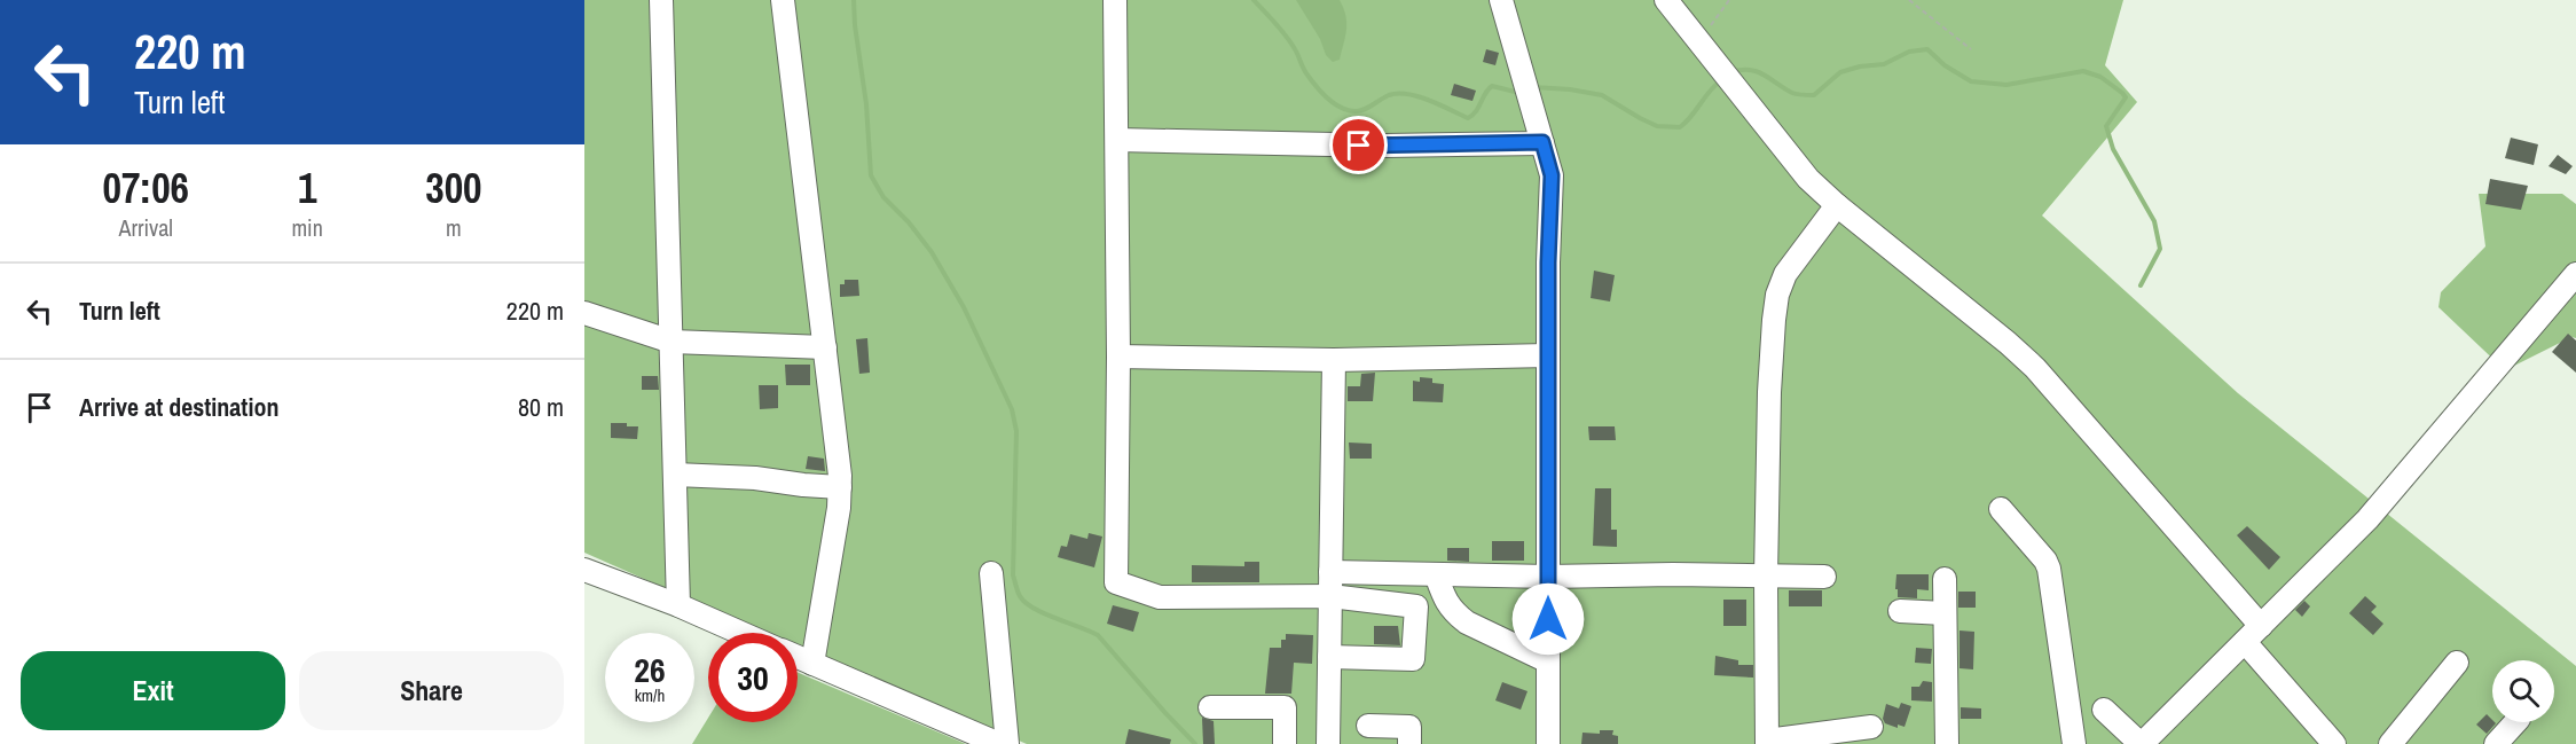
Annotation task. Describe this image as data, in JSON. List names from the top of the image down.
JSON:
{
  "page": {
    "turn": ["220 m", "Turn left"],
    "eta": [
      "07:06",
      "Arrival",
      "1",
      "min",
      "300",
      "m"
    ],
    "list": [
      {
        "name": "Turn left",
        "value": "220 m"
      },
      {
        "name": "Arrive at destination",
        "value": "80 m"
      }
    ],
    "speed": "26 km/h",
    "limit": "30",
    "buttons": ["Exit", "Share"]
  }
}
